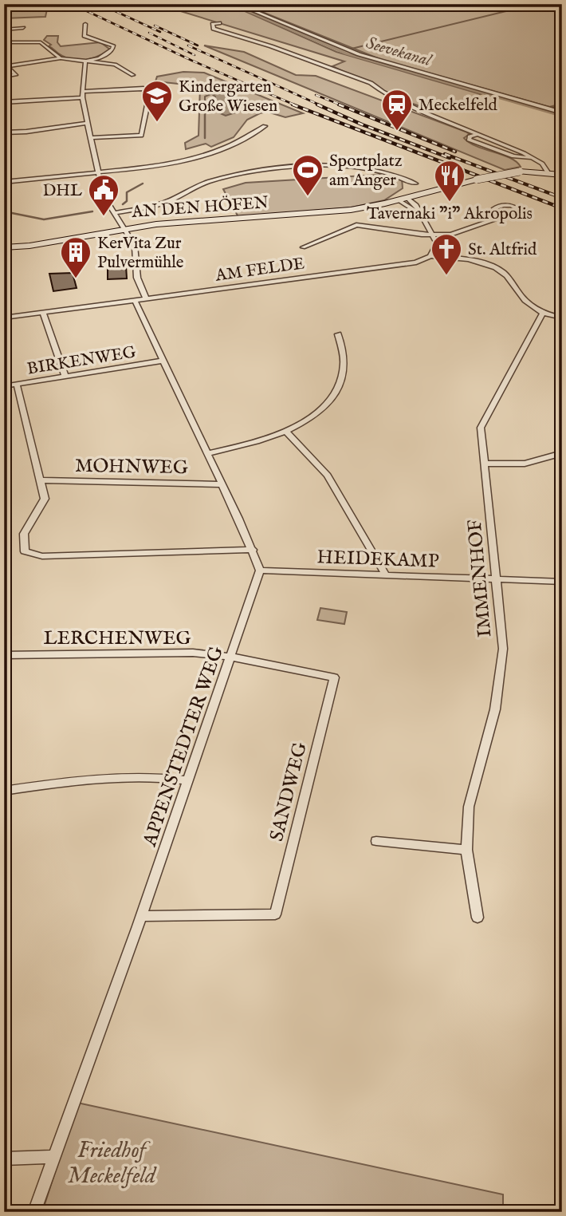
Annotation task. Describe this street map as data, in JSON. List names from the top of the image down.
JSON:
{
  "streets": {
    "street": [
      "AN DEN HÖFEN",
      "AM FELDE",
      "BIRKENWEG",
      "MOHNWEG",
      "HEIDEKAMP",
      "IMMENHOF",
      "LERCHENWEG",
      "APPENSTEDTER WEG",
      "SANDWEG"
    ]
  },
  "crossings": [
    ["HEIDEKAMP", "IMMENHOF"],
    ["HEIDEKAMP", "APPENSTEDTER WEG"],
    ["LERCHENWEG", "APPENSTEDTER WEG"],
    ["LERCHENWEG", "SANDWEG"],
    ["APPENSTEDTER WEG", "SANDWEG"]
  ],
  "water": ["Seevekanal"],
  "parks": ["Friedhof Meckelfeld"],
  "places": {
    "school or university": ["Kindergarten Große Wiesen"],
    "station": ["Meckelfeld"],
    "sports": ["Sportplatz am Anger"],
    "restaurant": ["Tavernaki \"i\" Akropolis"],
    "public building": ["DHL"],
    "church": ["St. Altfrid"],
    "building": ["KerVita Zur Pulvermühle"]
  }
}
